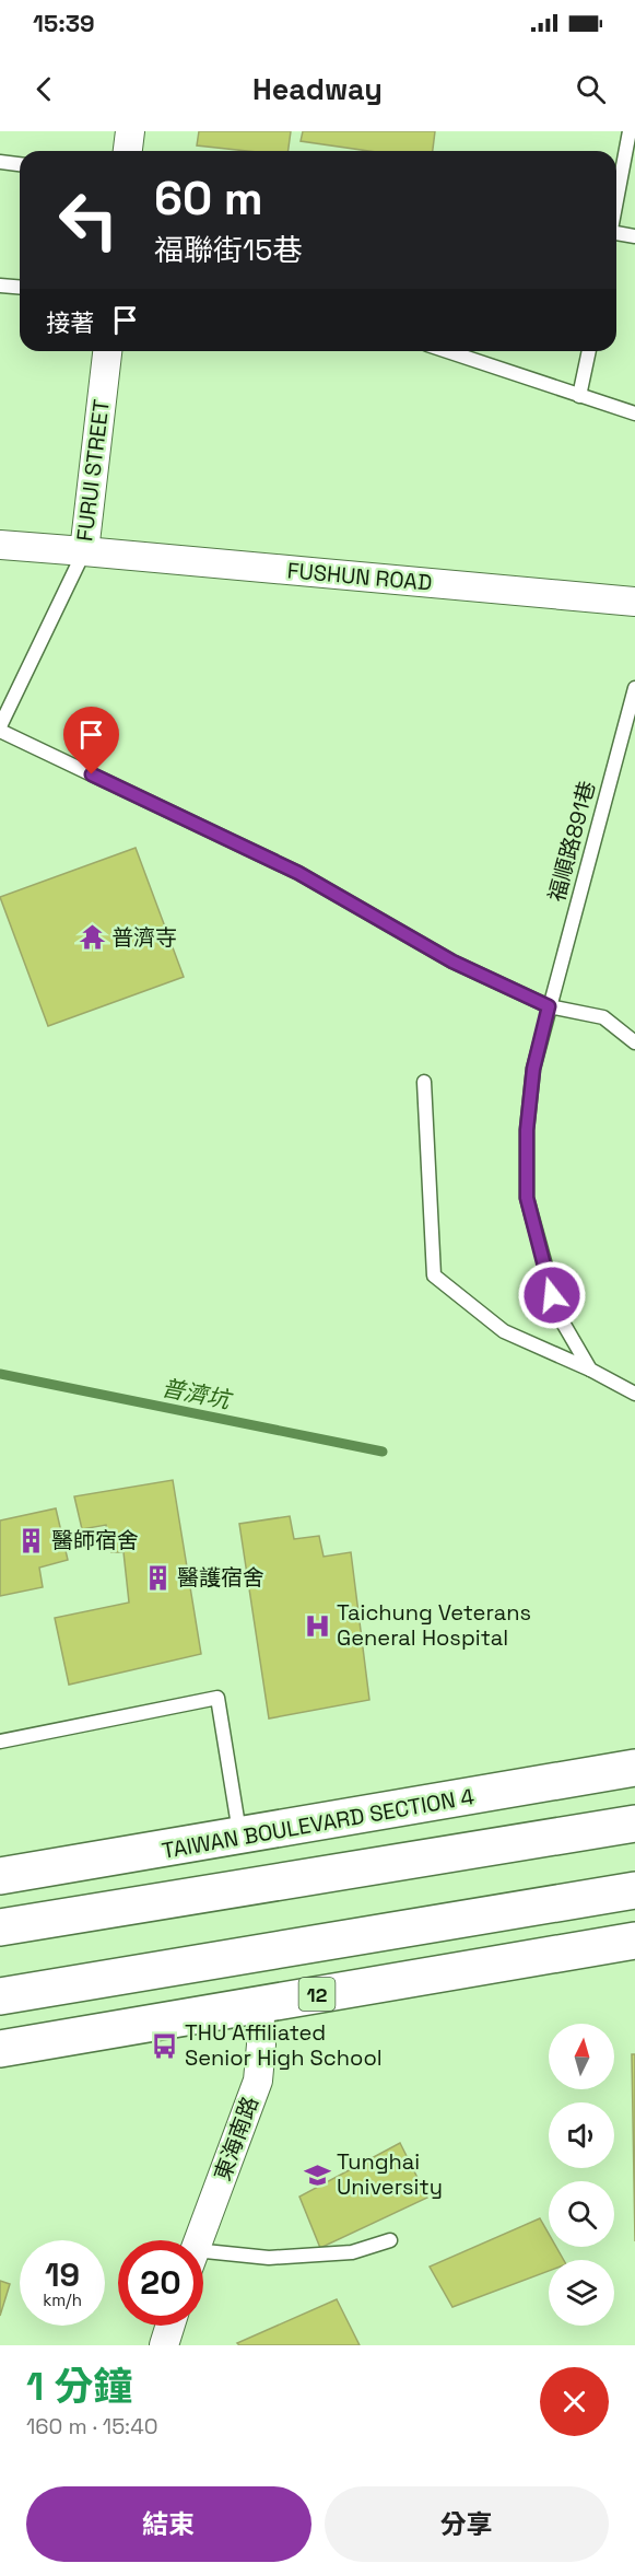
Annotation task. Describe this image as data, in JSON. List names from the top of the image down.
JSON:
{
  "streets": {
    "main road": ["TAIWAN BOULEVARD SECTION 4", "12"],
    "street": ["FURUI STREET", "FUSHUN ROAD", "東海南路"],
    "lane": ["福順路891巷"]
  },
  "crossings": [
    ["FURUI STREET", "FUSHUN ROAD"],
    ["12", "東海南路"]
  ],
  "water": ["普濟坑"],
  "places": {
    "temple": ["普濟寺"],
    "building": ["醫師宿舍", "醫護宿舍"],
    "hospital": ["Taichung Veterans General Hospital"],
    "bus stop": ["THU Affiliated Senior High School"],
    "school or university": ["Tunghai University"]
  },
  "north": "top",
  "page": {
    "status": "15:39",
    "header": "Headway",
    "turn": ["60 m", "福聯街15巷"],
    "then": "接著",
    "speed": "19 km/h",
    "limit": "20",
    "heading": ["1 分鐘", "160 m · 15:40"],
    "buttons": ["結束", "分享"]
  }
}
